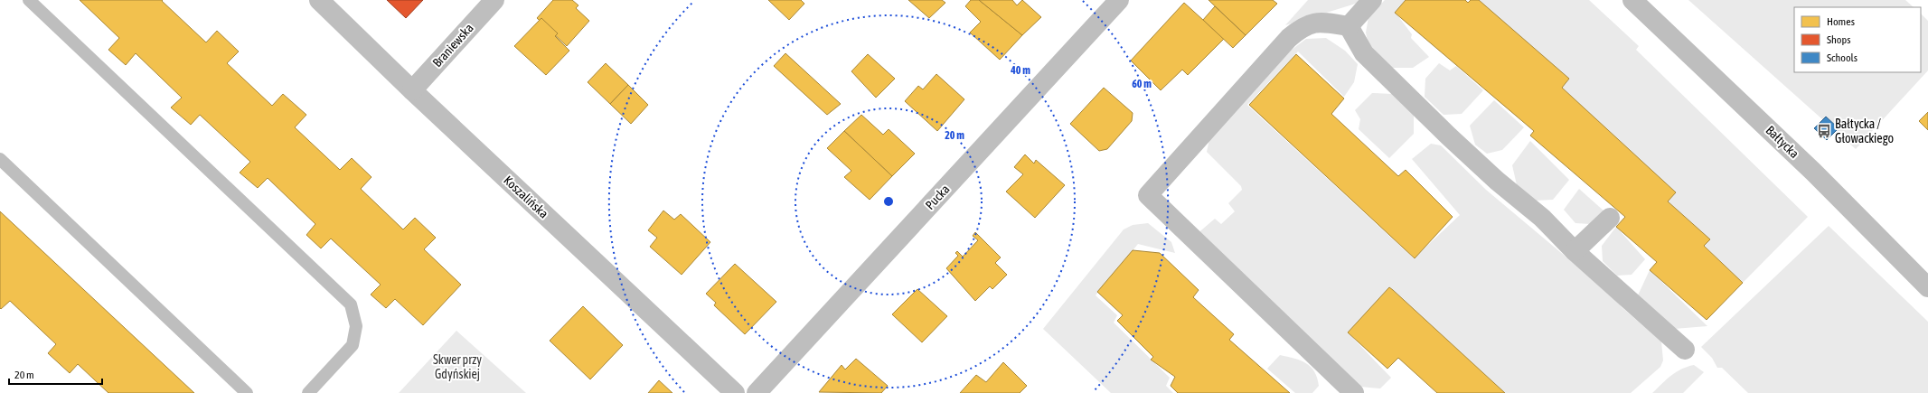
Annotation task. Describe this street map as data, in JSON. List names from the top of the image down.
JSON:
{
  "streets": {
    "street": [
      "Braniewska",
      "Bałtycka",
      "Koszalińska",
      "Pucka"
    ]
  },
  "crossings": [
    ["Braniewska", "Koszalińska"]
  ],
  "parks": ["Skwer przy Gdyńskiej"],
  "places": {
    "bus stop": ["Bałtycka / Głowackiego"]
  },
  "legend": ["Homes", "Shops", "Schools"],
  "scale_bar": "20 m",
  "rings": ["40 m", "60 m", "20 m"]
}
